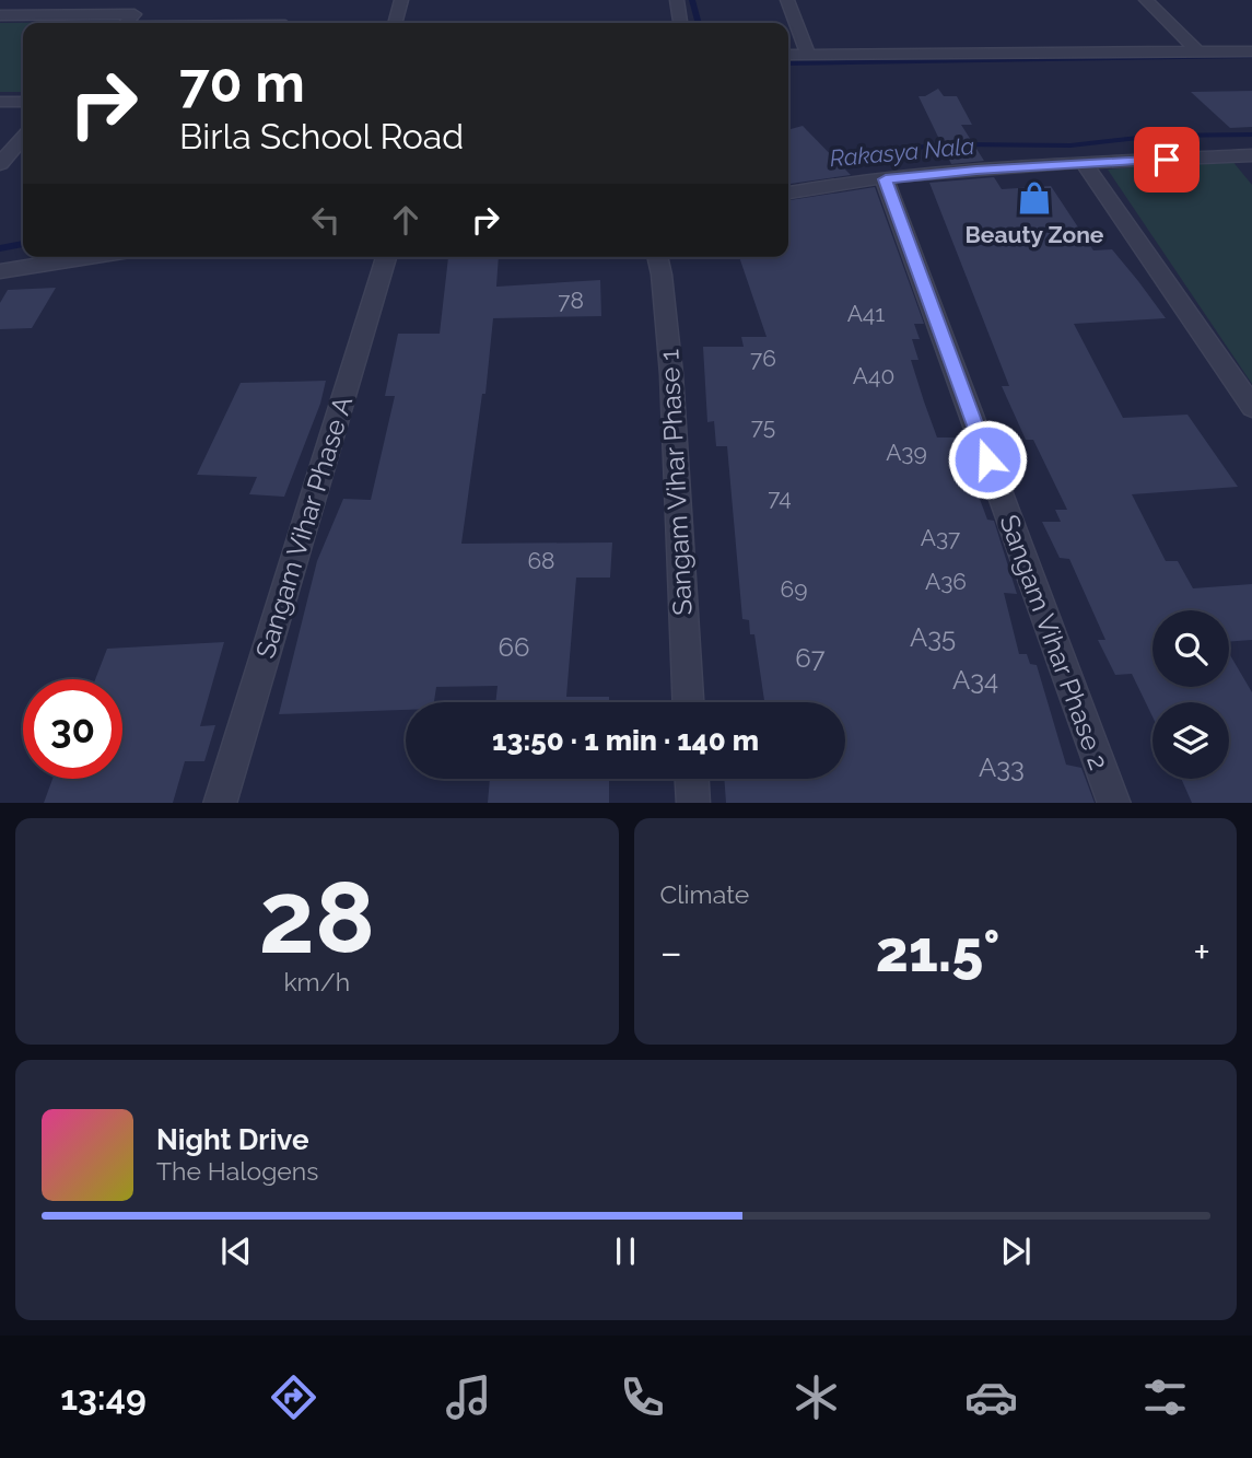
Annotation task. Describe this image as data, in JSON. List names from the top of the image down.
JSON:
{
  "streets": {
    "street": ["Sangam Vihar Phase 1", "Sangam Vihar Phase A", "Sangam Vihar Phase 2"]
  },
  "water": ["Rakasya Nala"],
  "places": {
    "shop": ["Beauty Zone"]
  },
  "house_numbers": [
    "78",
    "A41",
    "76",
    "A40",
    "75",
    "A39",
    "74",
    "A37",
    "68",
    "A36",
    "69",
    "A35",
    "66",
    "67",
    "A34",
    "A33"
  ],
  "page": {
    "turn": ["70 m", "Birla School Road"],
    "limit": "30",
    "trip": "13:50 · 1 min · 140 m",
    "tile": [
      ["28", "km/h"],
      "Climate"
    ],
    "heat": ["−", "21.5°", "+"],
    "song": ["Night Drive", "The Halogens"],
    "tabs": "13:49"
  }
}
